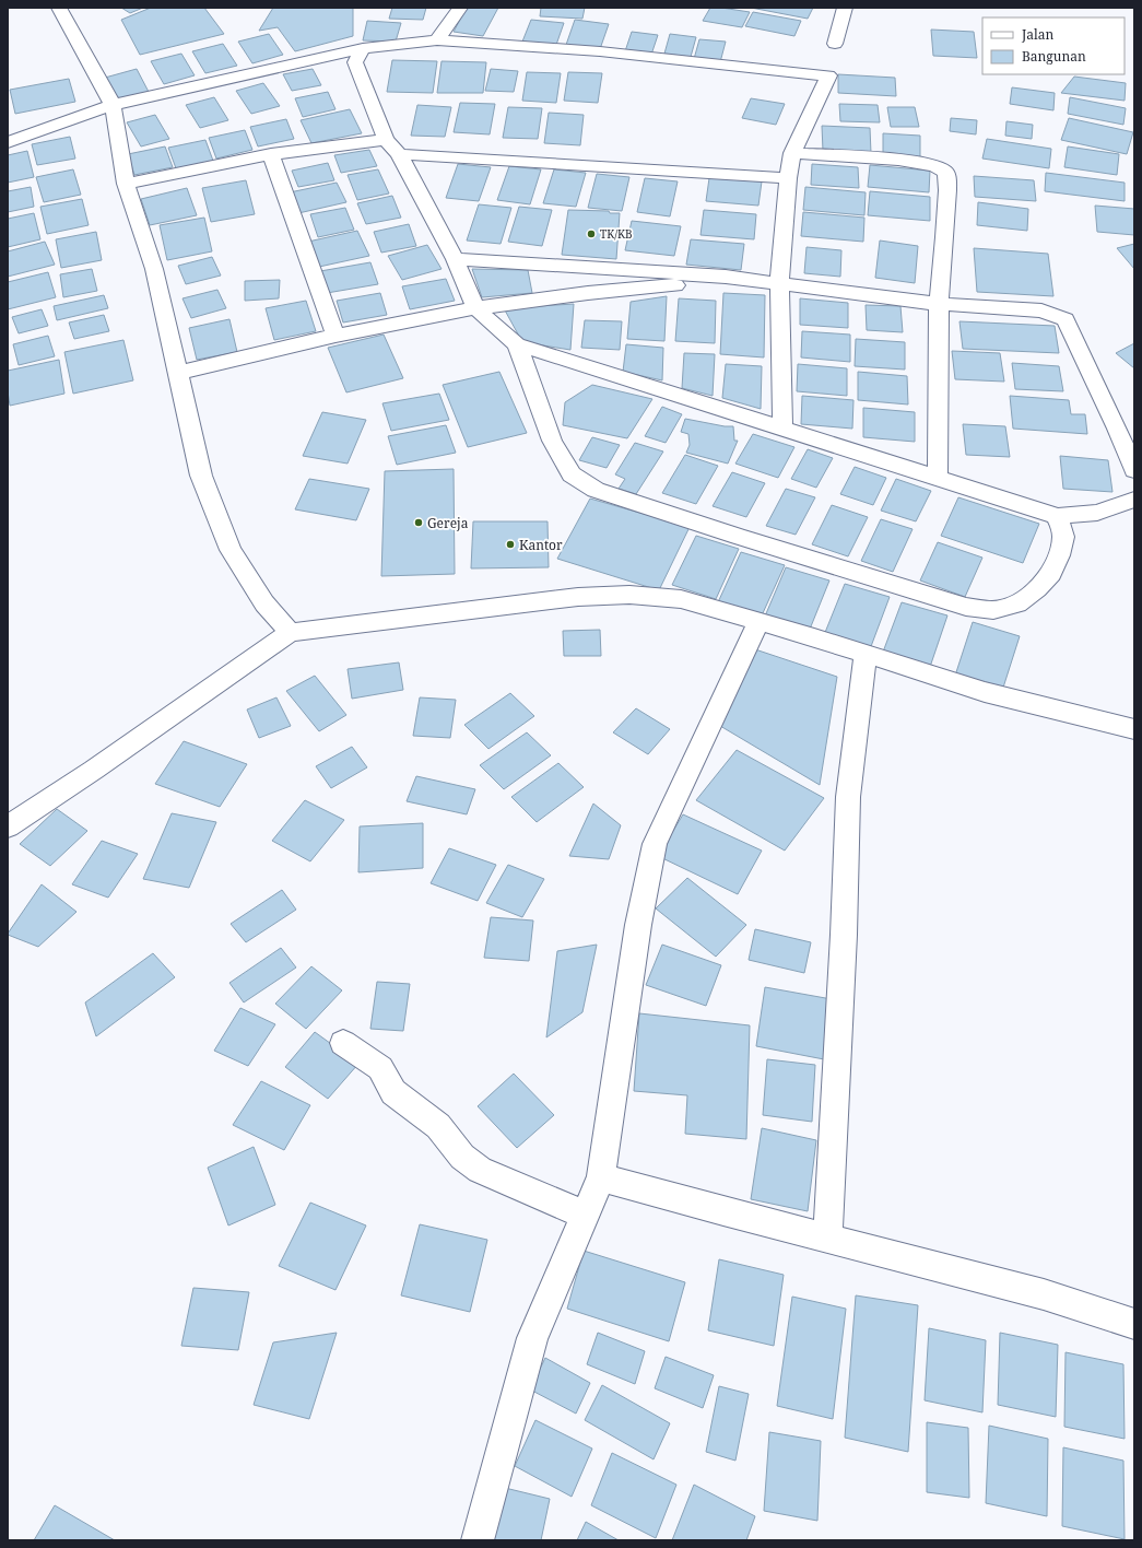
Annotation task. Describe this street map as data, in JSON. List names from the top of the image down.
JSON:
{
  "places": ["TK/KB", "Gereja", "Kantor"],
  "legend": ["Jalan", "Bangunan"]
}
